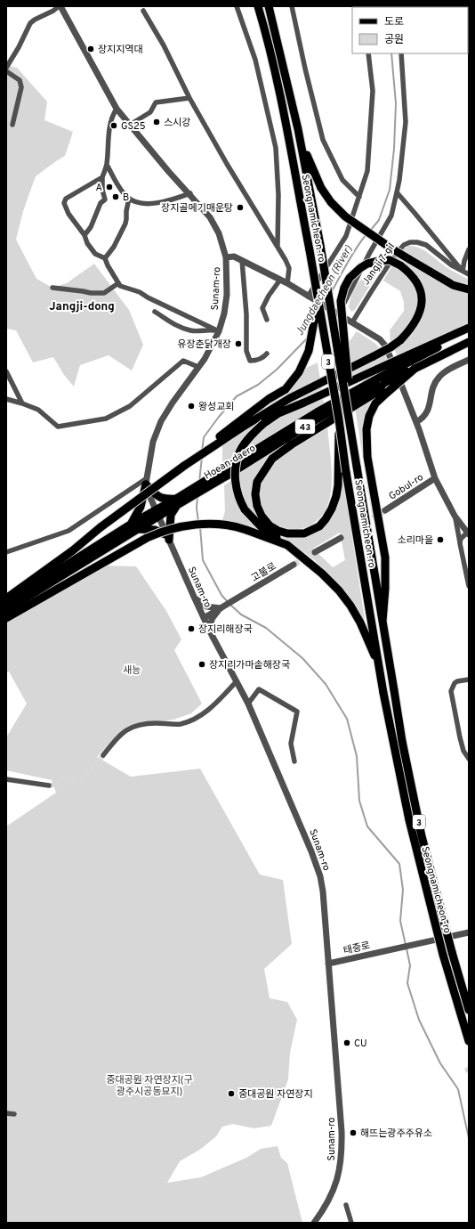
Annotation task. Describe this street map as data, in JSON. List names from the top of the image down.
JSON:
{
  "streets": {
    "main road": [
      "Seongnamicheon-ro",
      "3",
      "43",
      "Hoean-daero"
    ],
    "street": [
      "Jangji 7-gil",
      "Sunam-ro",
      "Gobul-ro",
      "고불로",
      "태중로"
    ]
  },
  "crossings": [
    ["Sunam-ro", "43"],
    ["Sunam-ro", "태중로"],
    ["43", "Hoean-daero"]
  ],
  "districts": ["Jangji-dong"],
  "water": ["Jungdaecheon (River)"],
  "parks": ["새능", "중대공원 자연장지(구 광주시공동묘지)"],
  "places": [
    "장지지역대",
    "스시강",
    "GS25",
    "A",
    "B",
    "장지골메기매운탕",
    "유장춘닭개장",
    "왕성교회",
    "소리마을",
    "장지리해장국",
    "장지리가마솥해장국",
    "CU",
    "중대공원 자연장지",
    "해뜨는광주주유소"
  ],
  "legend": ["도로", "공원"]
}
